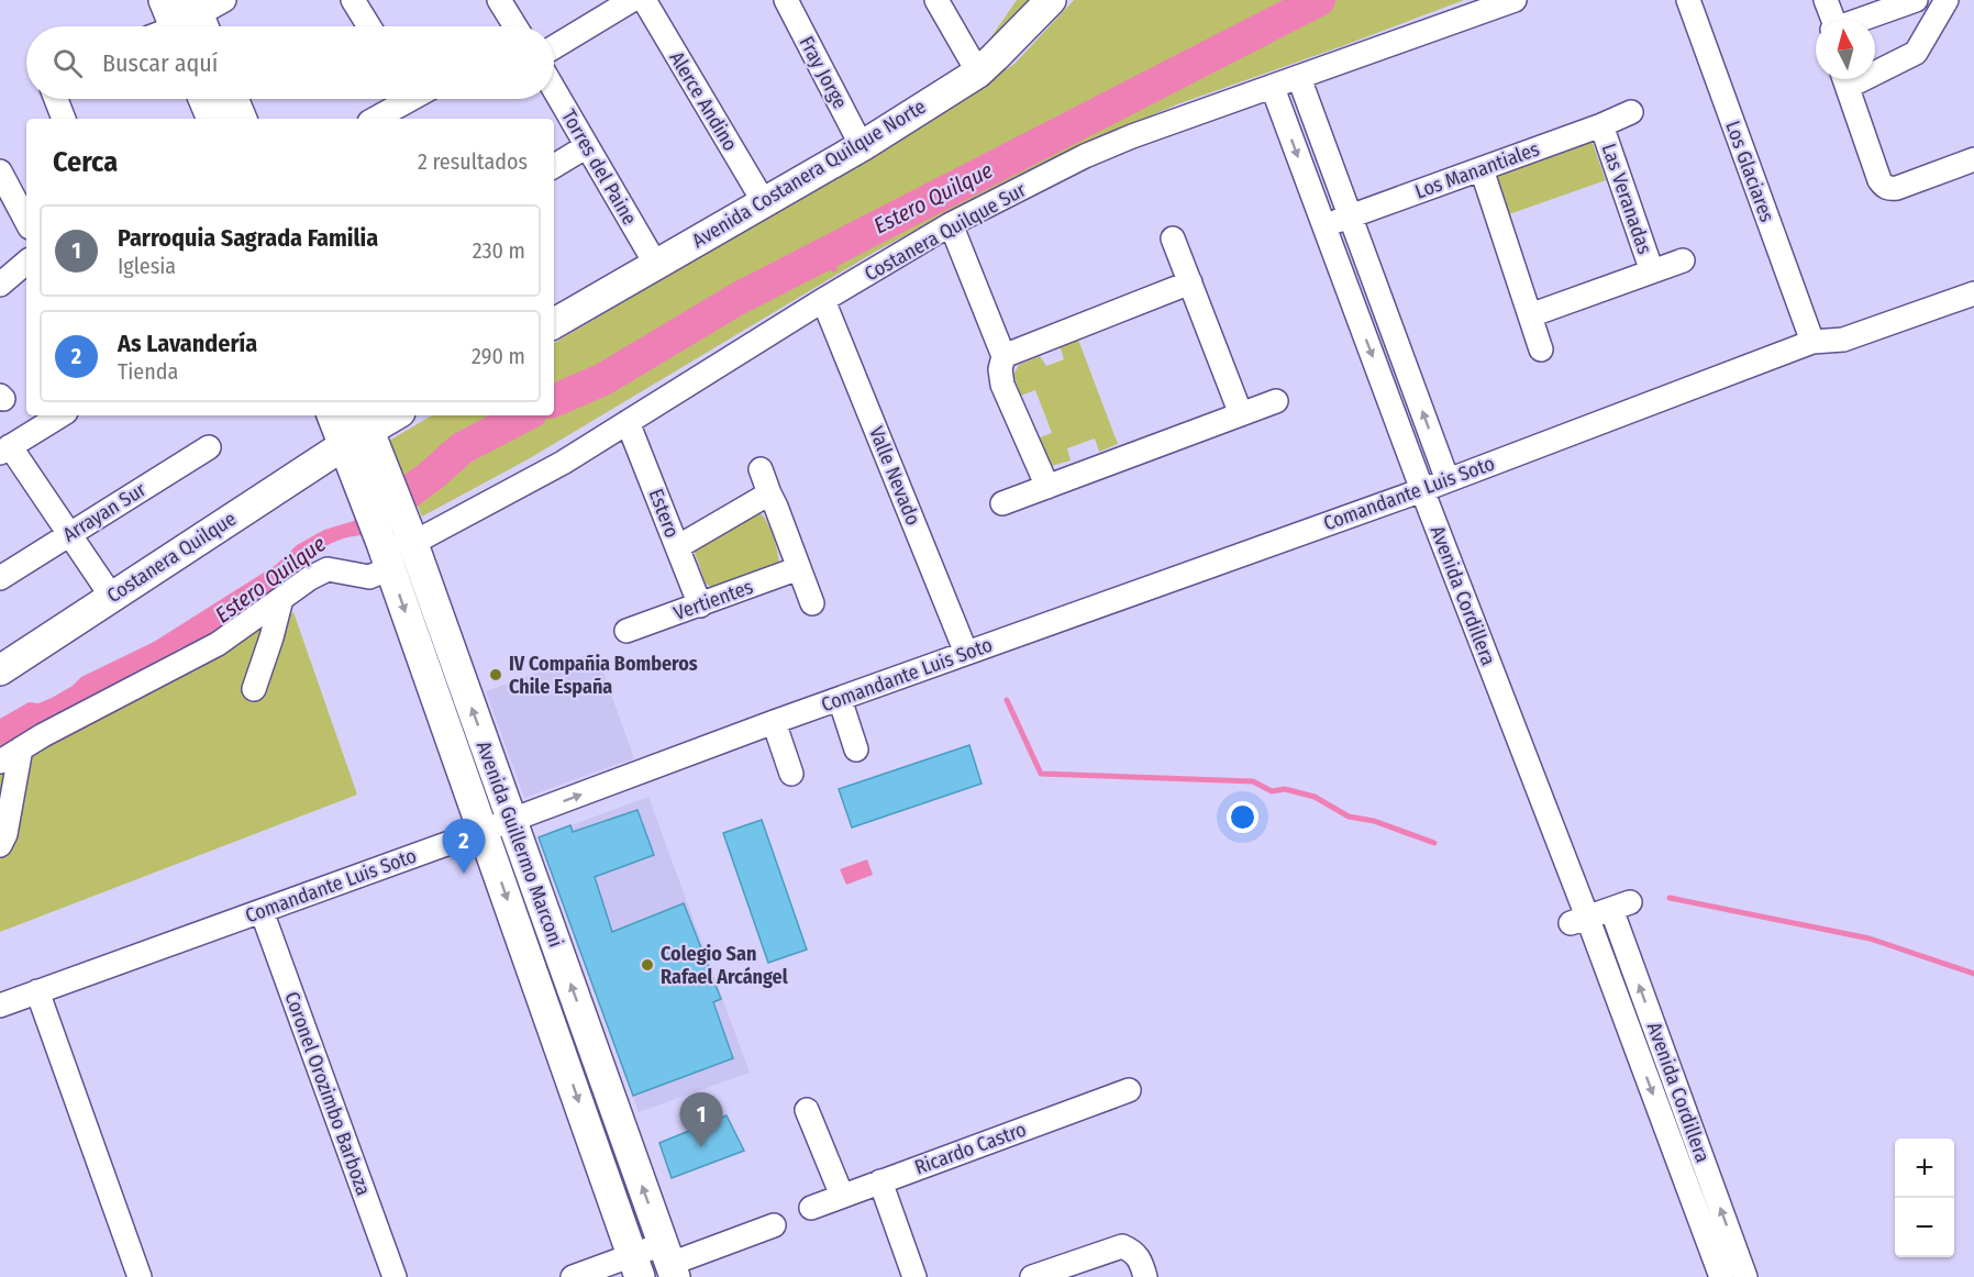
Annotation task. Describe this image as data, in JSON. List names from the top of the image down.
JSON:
{
  "streets": {
    "main road": ["Avenida Costanera Quilque Norte", "Costanera Quilque", "Avenida Guillermo Marconi"],
    "street": [
      "Fray Jorge",
      "Alerce Andino",
      "Torres del Paine",
      "Los Manantiales",
      "Los Glaciares",
      "Las Veranadas",
      "Costanera Quilque Sur",
      "Valle Nevado",
      "Comandante Luis Soto",
      "Arrayan Sur",
      "Estero",
      "Avenida Cordillera",
      "Vertientes",
      "Coronel Orozimbo Barboza",
      "Ricardo Castro"
    ]
  },
  "crossings": [
    ["Fray Jorge", "Avenida Costanera Quilque Norte"],
    ["Alerce Andino", "Avenida Costanera Quilque Norte"],
    ["Torres del Paine", "Avenida Costanera Quilque Norte"],
    ["Los Manantiales", "Las Veranadas"],
    ["Los Manantiales", "Avenida Cordillera"],
    ["Los Glaciares", "Comandante Luis Soto"],
    ["Costanera Quilque Sur", "Valle Nevado"],
    ["Costanera Quilque Sur", "Estero"],
    ["Costanera Quilque Sur", "Avenida Cordillera"],
    ["Costanera Quilque Sur", "Avenida Guillermo Marconi"],
    ["Valle Nevado", "Comandante Luis Soto"],
    ["Comandante Luis Soto", "Avenida Cordillera"],
    ["Comandante Luis Soto", "Avenida Guillermo Marconi"],
    ["Comandante Luis Soto", "Coronel Orozimbo Barboza"],
    ["Estero", "Vertientes"],
    ["Costanera Quilque", "Avenida Guillermo Marconi"]
  ],
  "water": ["Estero Quilque"],
  "places": ["IV Compañia Bomberos Chile España", "Colegio San Rafael Arcángel"],
  "north": "top",
  "page": {
    "search": "Buscar aquí",
    "heading": ["Cerca", "2 resultados"],
    "list": [
      {
        "mark": "1",
        "name": "Parroquia Sagrada Familia",
        "note": "Iglesia",
        "value": "230 m"
      },
      {
        "mark": "2",
        "name": "As Lavandería",
        "note": "Tienda",
        "value": "290 m"
      }
    ],
    "pins": ["2", "1"],
    "map_buttons": ["+", "−"]
  }
}
